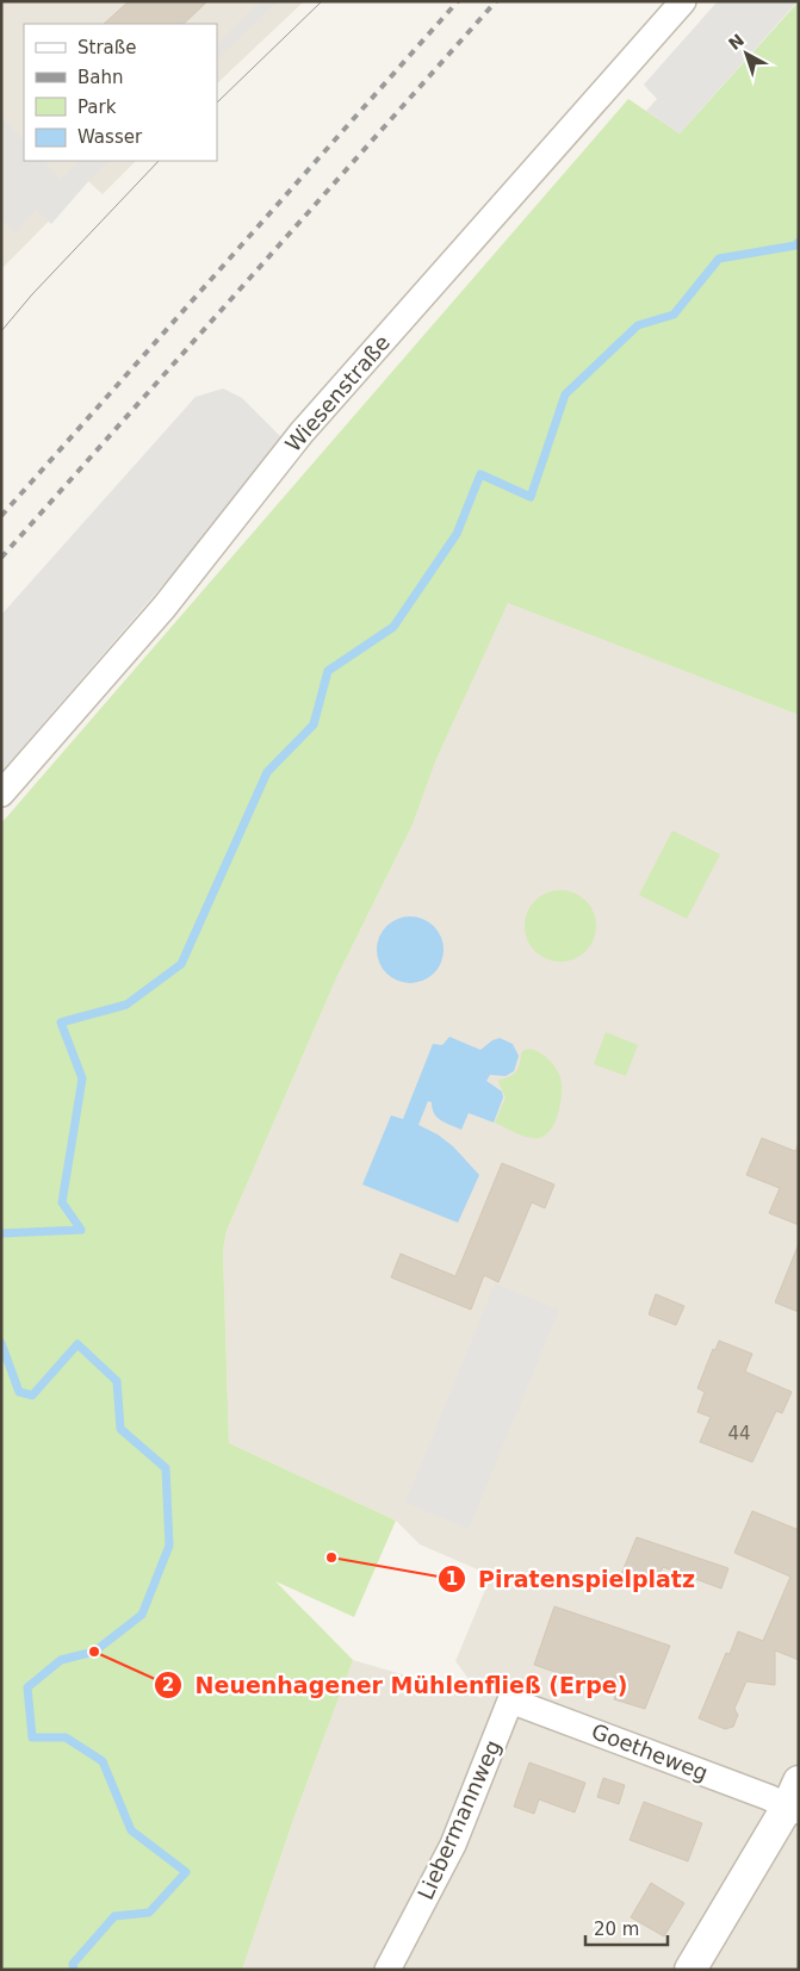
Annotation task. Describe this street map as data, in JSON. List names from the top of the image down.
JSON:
{
  "streets": {
    "street": ["Wiesenstraße", "Goetheweg", "Liebermannweg"]
  },
  "crossings": [
    ["Goetheweg", "Liebermannweg"]
  ],
  "places": ["Piratenspielplatz", "Neuenhagener Mühlenfließ (Erpe)"],
  "house_numbers": ["44"],
  "legend": [
    "Straße",
    "Bahn",
    "Park",
    "Wasser"
  ],
  "scale_bar": "20 m",
  "north": "top left"
}
